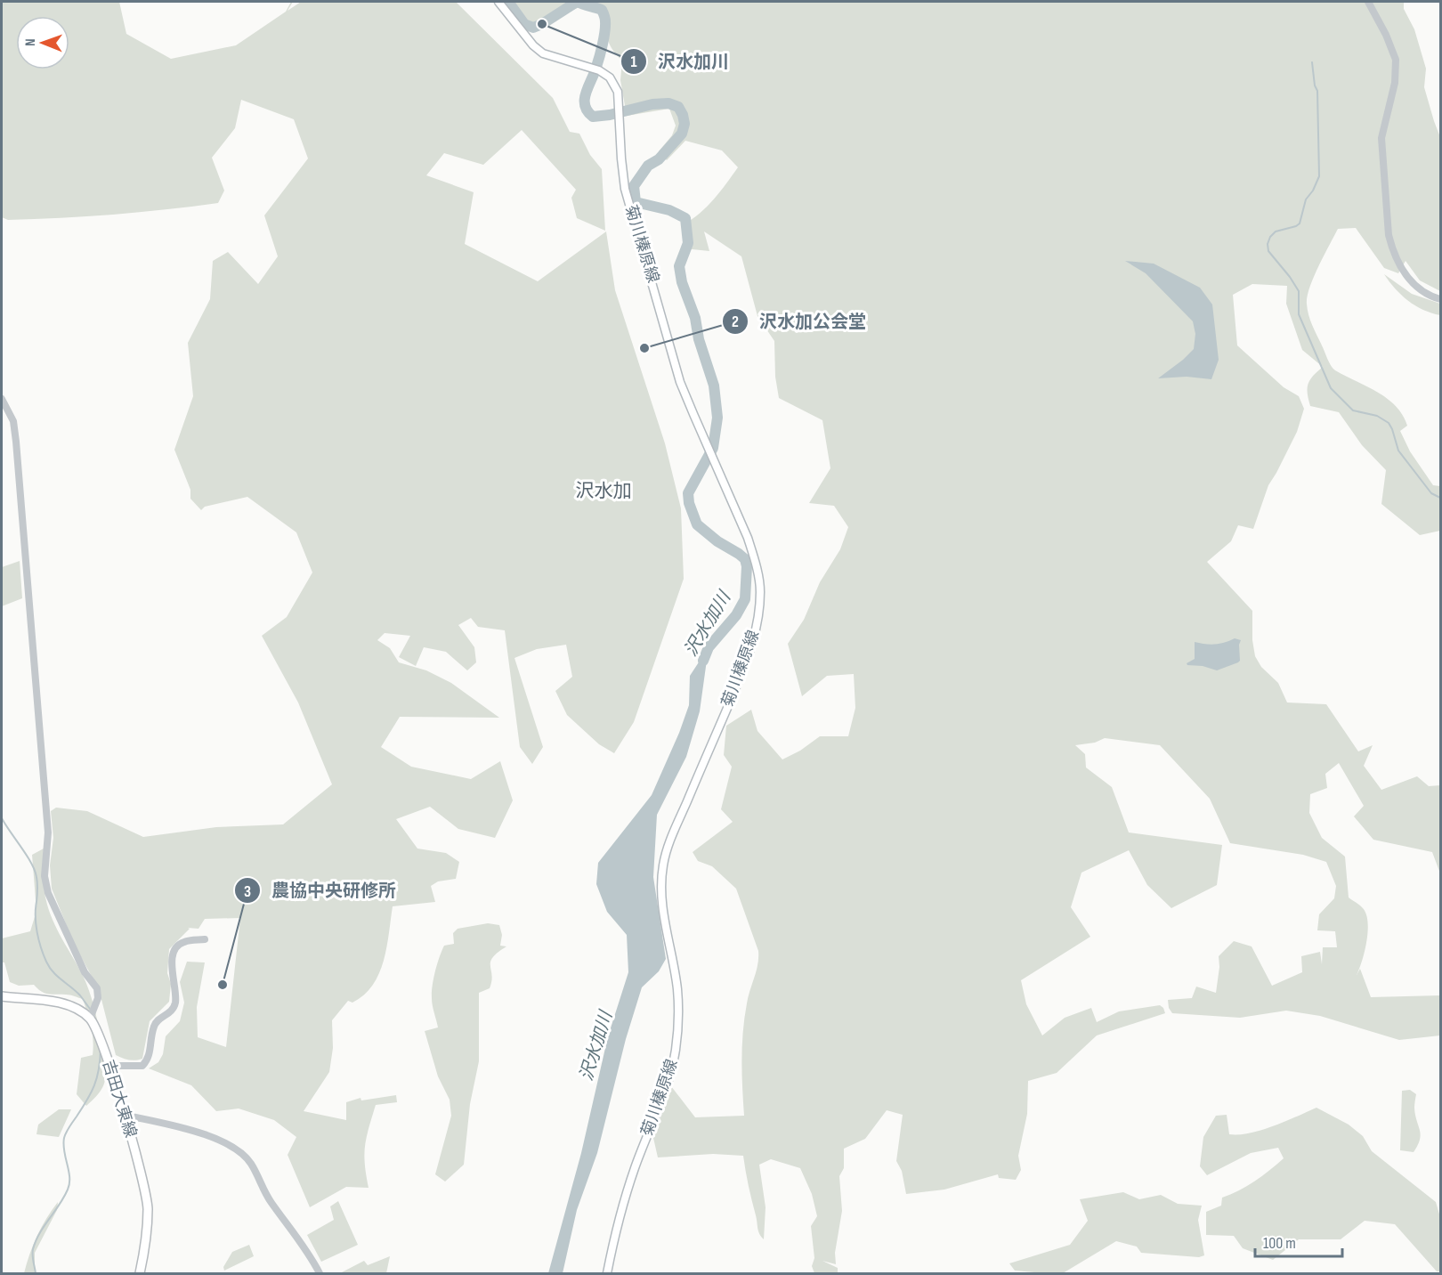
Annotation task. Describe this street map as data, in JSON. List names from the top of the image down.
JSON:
{
  "streets": {
    "main road": ["菊川榛原線", "吉田大東線"]
  },
  "districts": ["沢水加"],
  "water": ["沢水加川"],
  "places": ["沢水加川", "沢水加公会堂", "農協中央研修所"],
  "scale_bar": "100 m",
  "north": "left"
}
